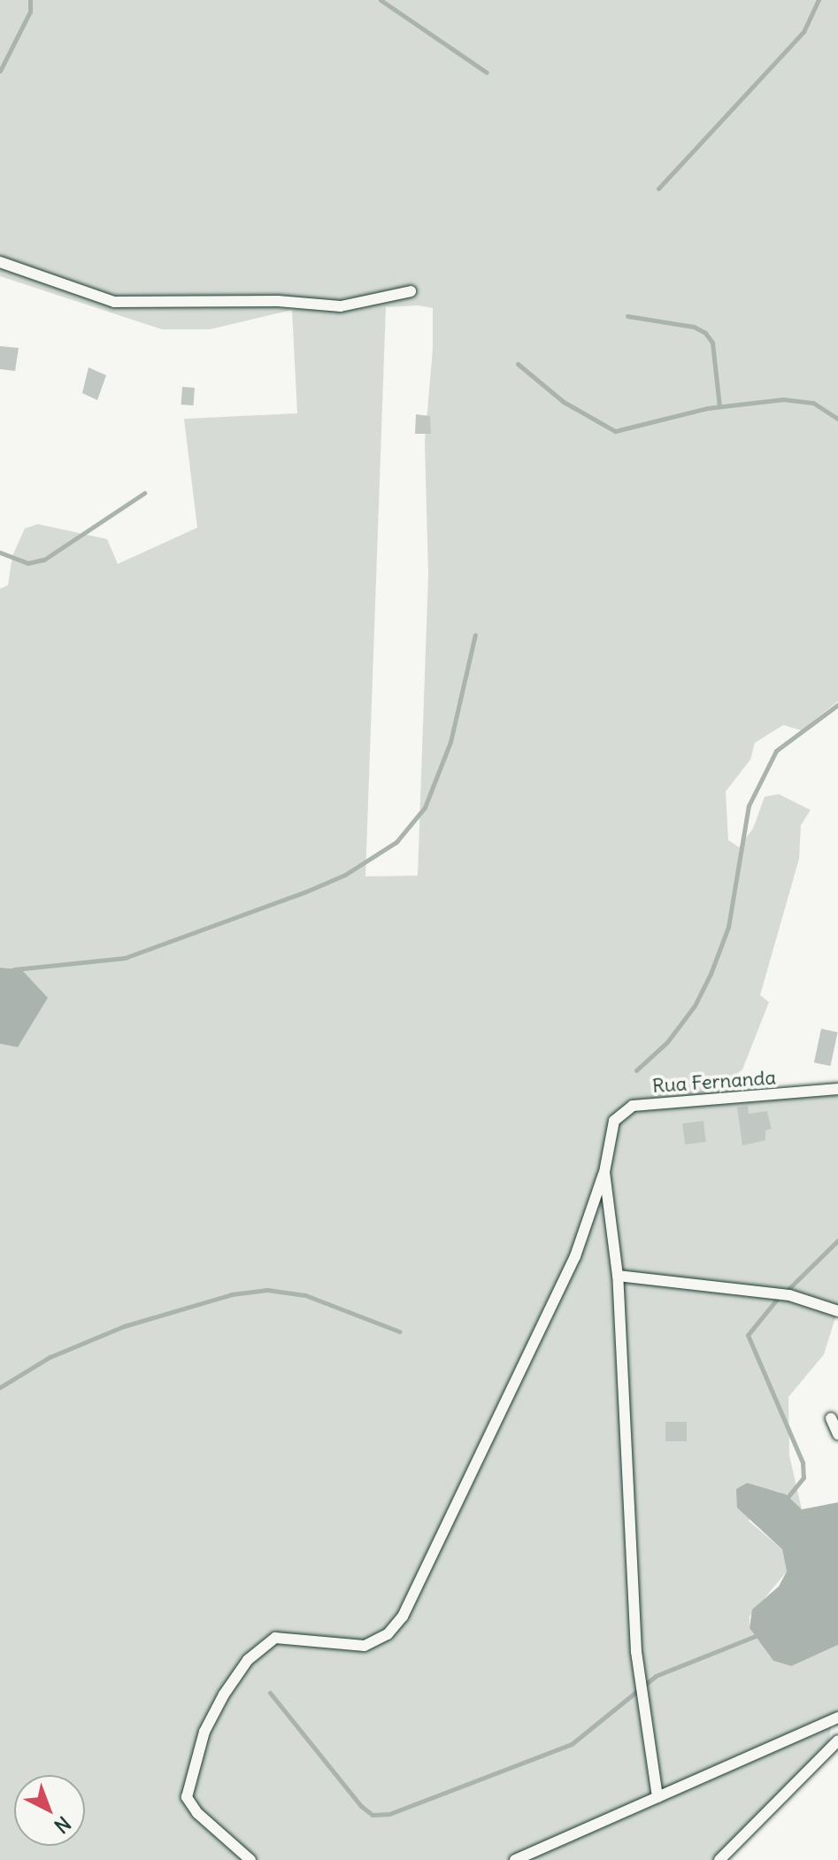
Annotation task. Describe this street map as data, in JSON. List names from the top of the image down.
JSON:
{
  "streets": {
    "street": ["Rua Fernanda"]
  },
  "north": "bottom right"
}
